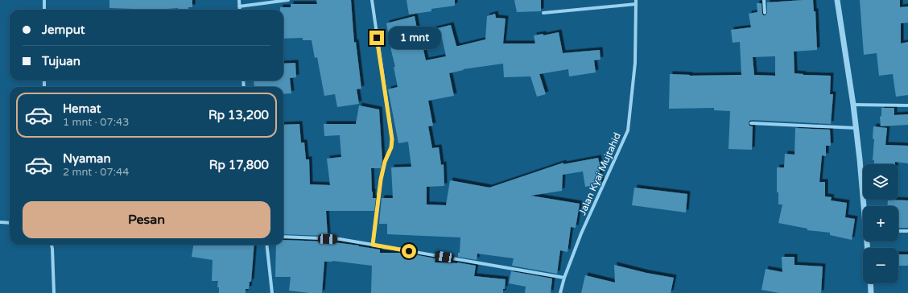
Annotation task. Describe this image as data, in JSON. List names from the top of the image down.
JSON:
{
  "streets": {
    "street": ["Jalan Kyai Mujtahid"]
  },
  "page": {
    "banner": ["Jemput", "Tujuan"],
    "bubble": "1 mnt",
    "list": [
      {
        "name": "Hemat",
        "note": "1 mnt · 07:43",
        "value": "Rp 13,200"
      },
      {
        "name": "Nyaman",
        "note": "2 mnt · 07:44",
        "value": "Rp 17,800"
      }
    ],
    "map_buttons": ["+", "−"],
    "buttons": "Pesan"
  }
}
